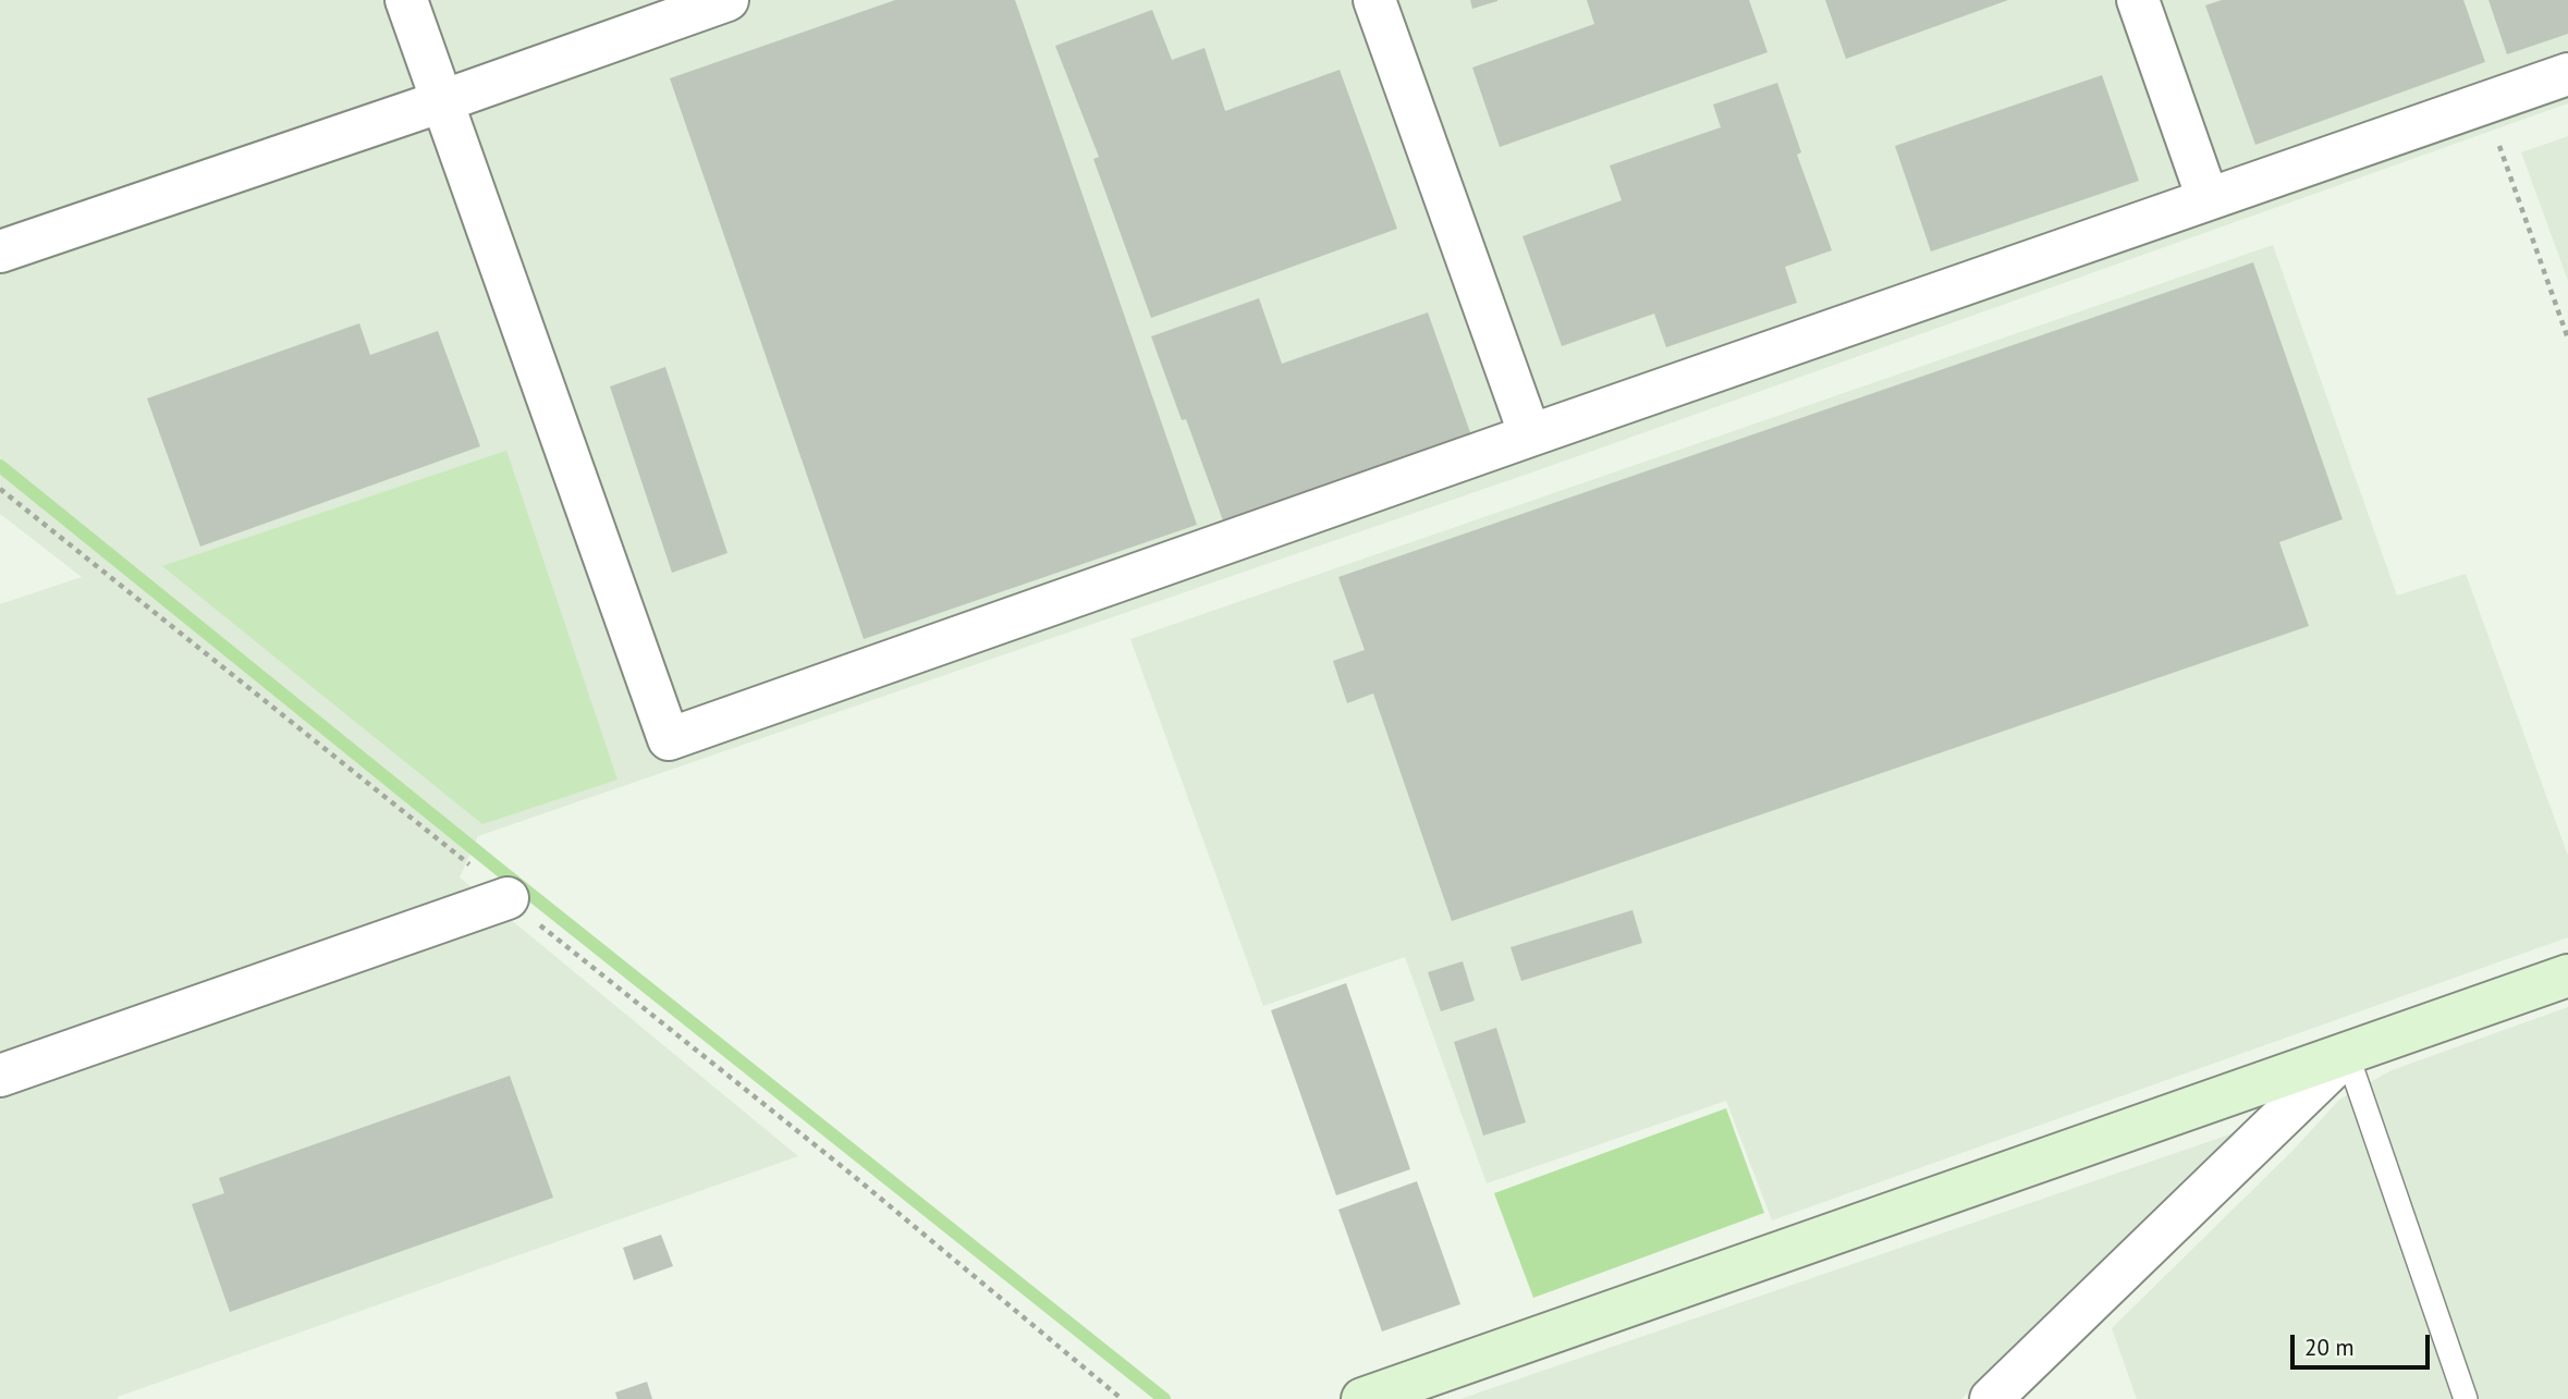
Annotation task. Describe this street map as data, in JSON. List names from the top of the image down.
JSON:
{
  "scale_bar": "20 m"
}
